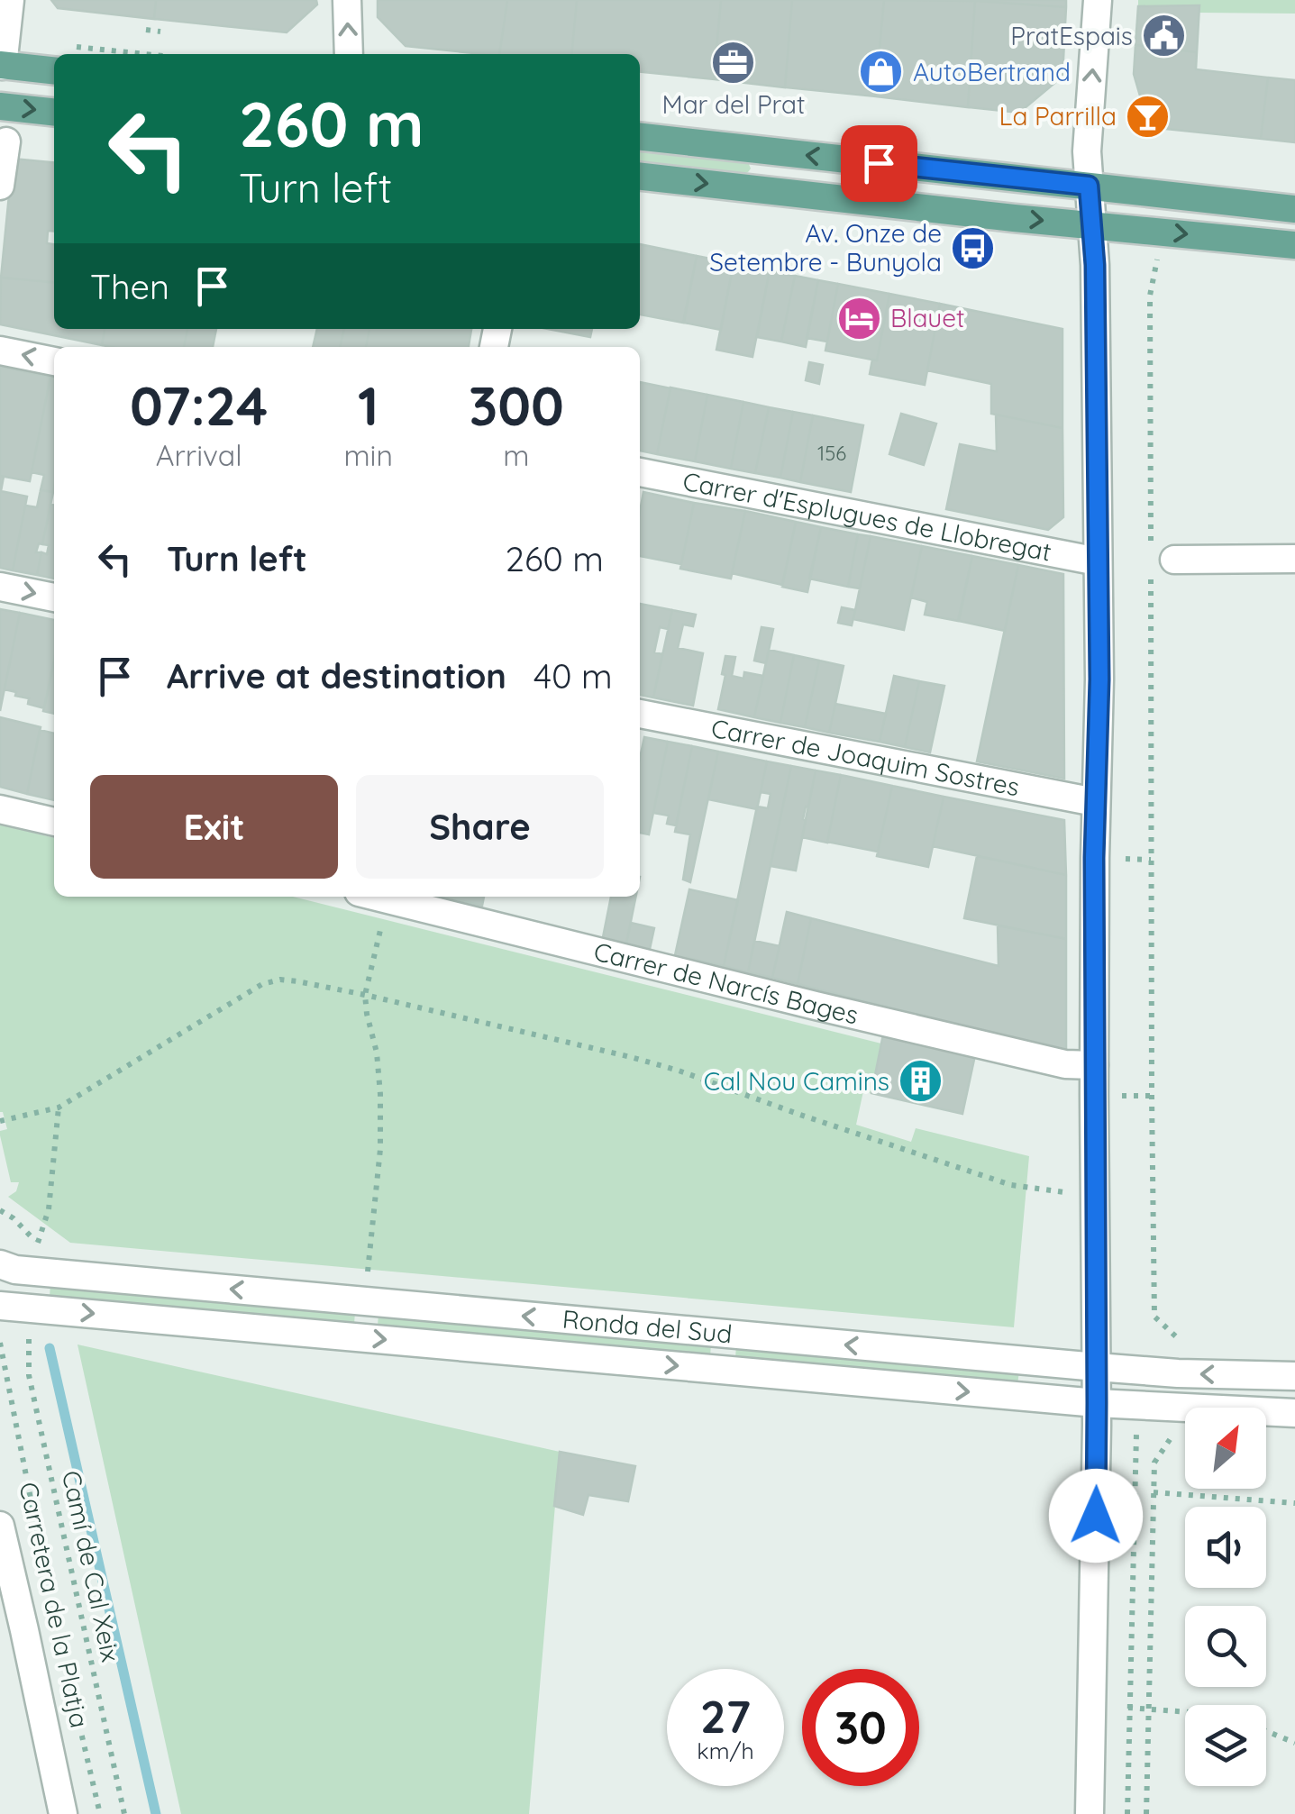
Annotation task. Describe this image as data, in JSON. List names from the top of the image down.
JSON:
{
  "streets": {
    "street": [
      "Carrer d'Esplugues de Llobregat",
      "Carrer de Joaquim Sostres",
      "Carrer de Narcís Bages",
      "Ronda del Sud",
      "Carretera de la Platja"
    ],
    "path": ["Camí de Cal Xeix"]
  },
  "places": {
    "public building": ["PratEspais"],
    "office": ["Mar del Prat"],
    "shop": ["AutoBertrand"],
    "bar": ["La Parrilla"],
    "bus stop": ["Av. Onze de Setembre - Bunyola"],
    "hotel": ["Blauet"],
    "building": ["Cal Nou Camins"]
  },
  "house_numbers": ["156"],
  "north": "top right",
  "page": {
    "turn": ["260 m", "Turn left"],
    "then": "Then",
    "eta": [
      "07:24",
      "Arrival",
      "1",
      "min",
      "300",
      "m"
    ],
    "list": [
      {
        "name": "Turn left",
        "value": "260 m"
      },
      {
        "name": "Arrive at destination",
        "value": "40 m"
      }
    ],
    "buttons": ["Exit", "Share"],
    "speed": "27 km/h",
    "limit": "30"
  }
}
